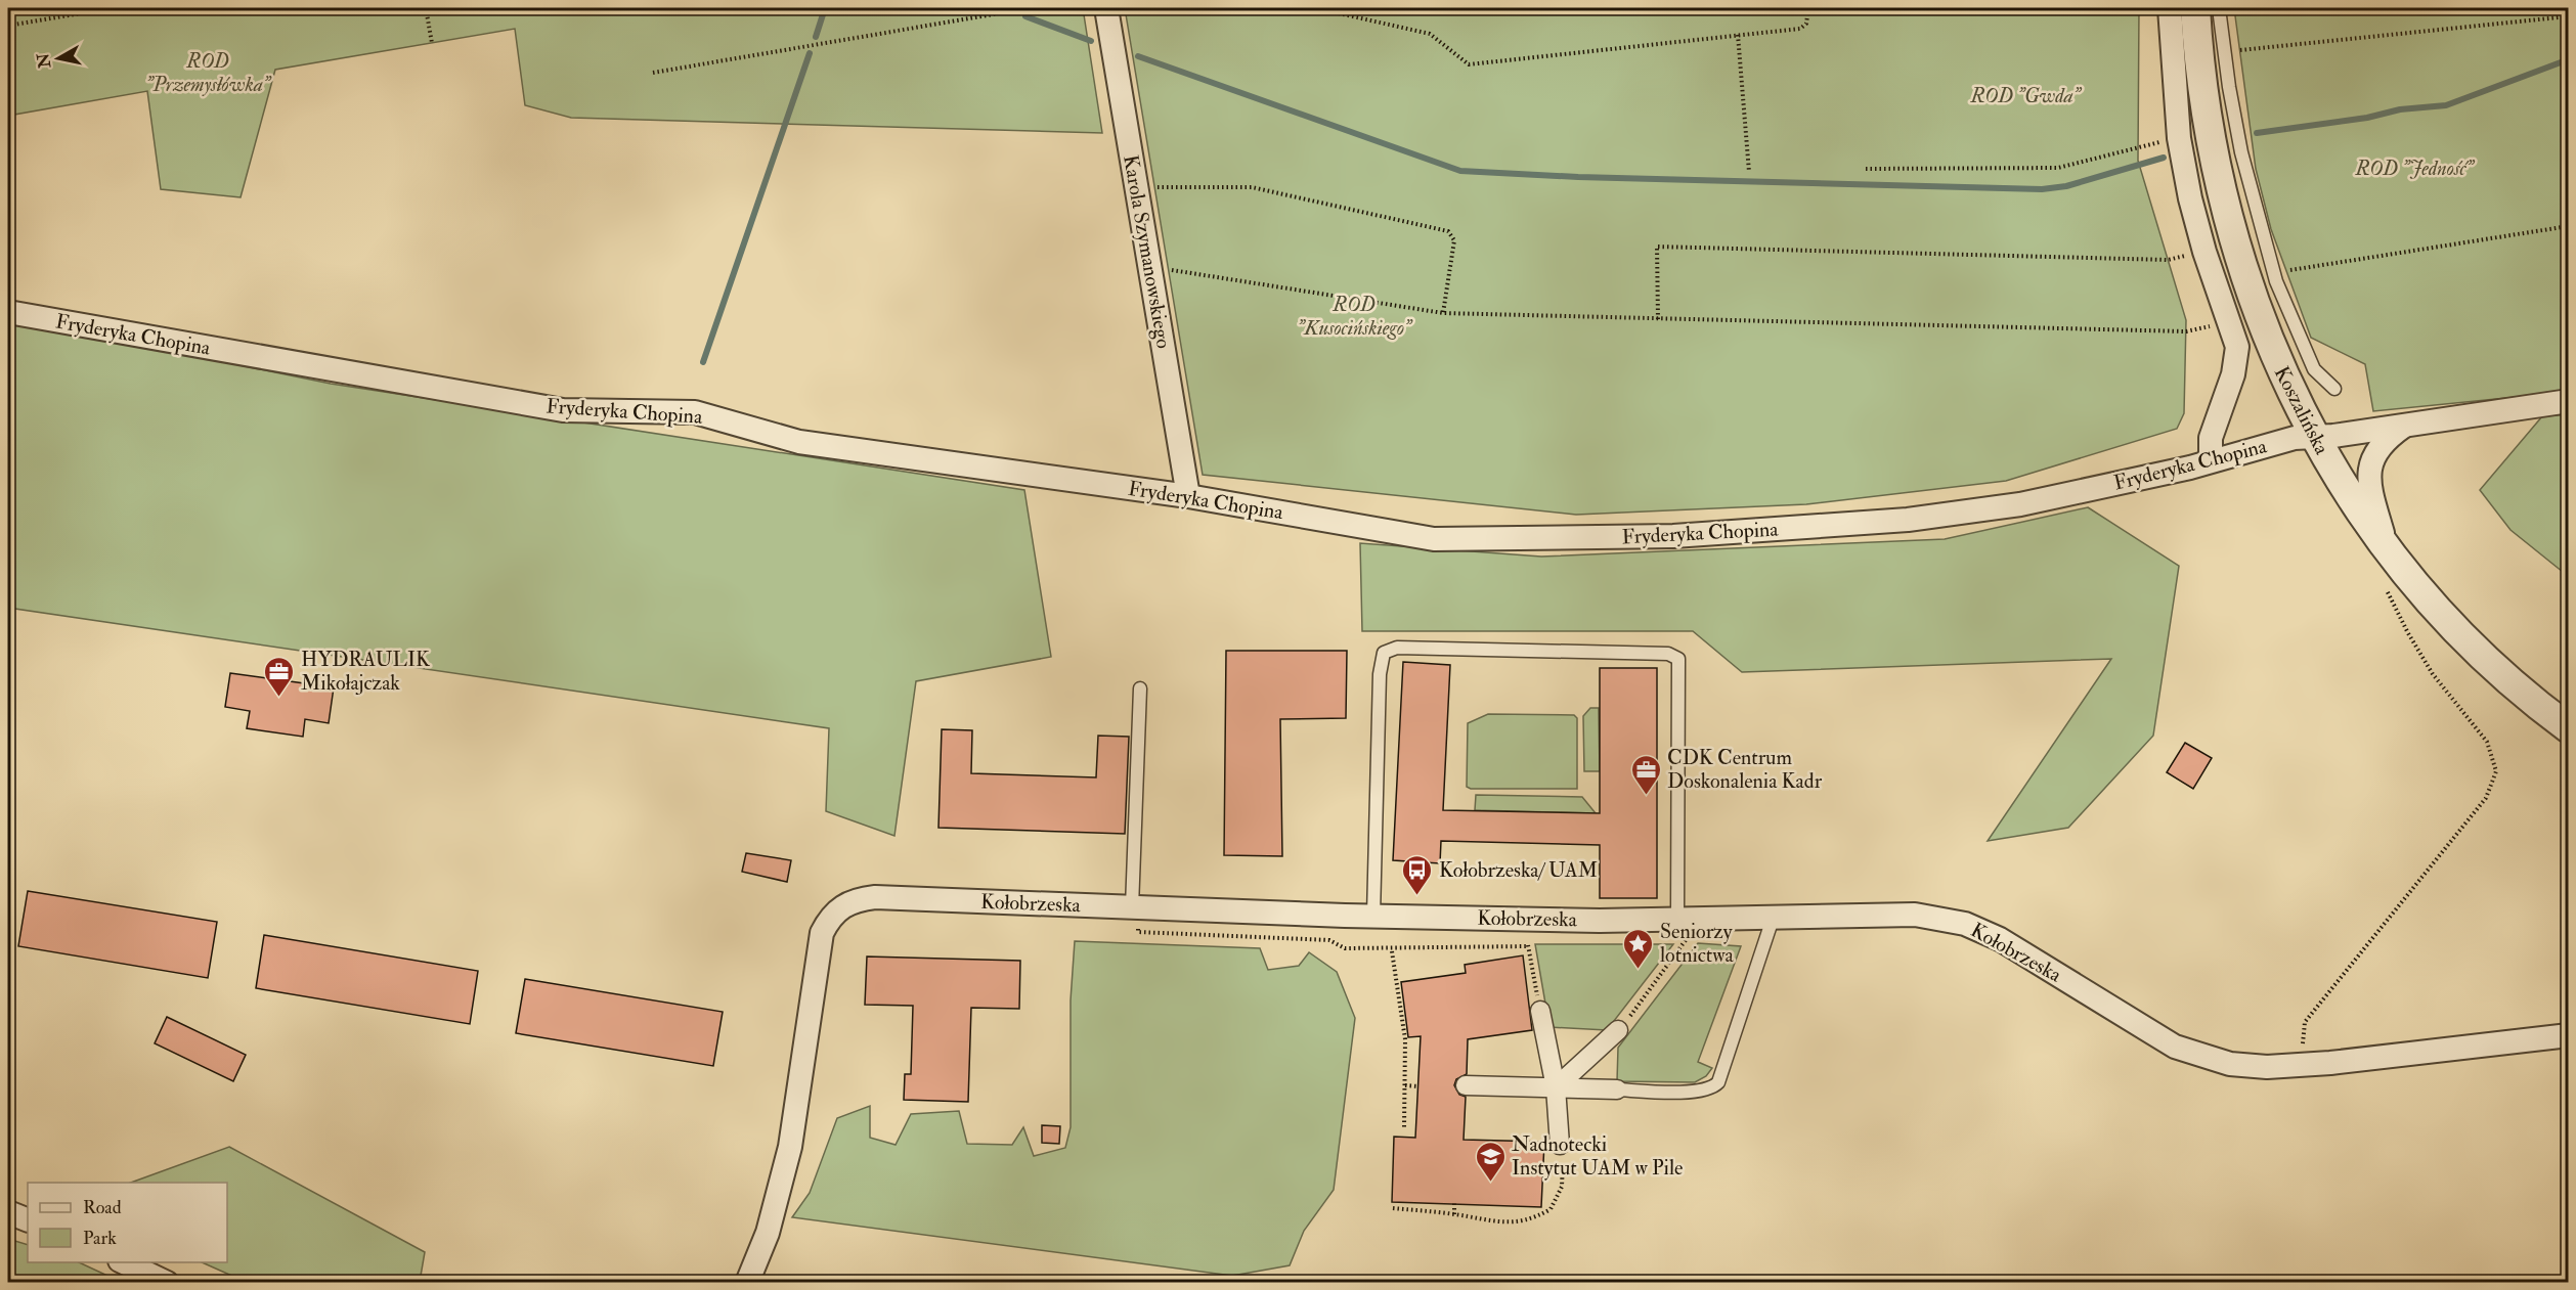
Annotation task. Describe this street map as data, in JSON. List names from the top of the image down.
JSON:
{
  "streets": {
    "street": [
      "Karola Szymanowskiego",
      "Fryderyka Chopina",
      "Koszalińska",
      "Kołobrzeska"
    ]
  },
  "crossings": [
    ["Karola Szymanowskiego", "Fryderyka Chopina"],
    ["Fryderyka Chopina", "Koszalińska"]
  ],
  "parks": [
    "ROD \"Przemysłówka\"",
    "ROD \"Gwda\"",
    "ROD \"Jedność\"",
    "ROD \"Kusocińskiego\""
  ],
  "places": {
    "office": ["HYDRAULIK Mikołajczak", "CDK Centrum Doskonalenia Kadr"],
    "bus stop": ["Kołobrzeska/ UAM"],
    "place": ["Seniorzy lotnictwa"],
    "school or university": ["Nadnotecki Instytut UAM w Pile"]
  },
  "legend": ["Road", "Park"],
  "north": "left"
}
